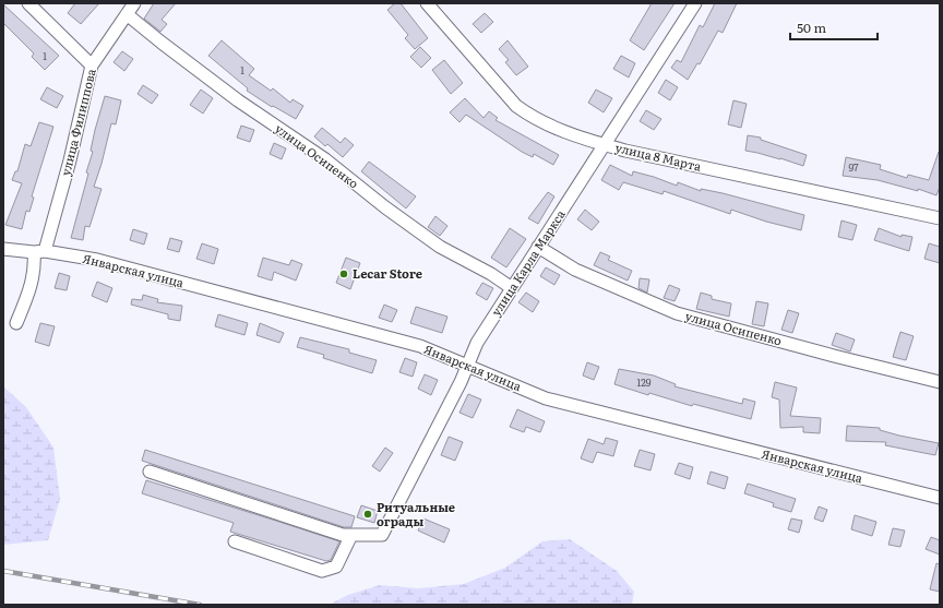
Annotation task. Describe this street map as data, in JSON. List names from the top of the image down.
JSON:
{
  "streets": {
    "street": [
      "улица Филиппова",
      "улица Осипенко",
      "улица 8 Марта",
      "улица Карла Маркса",
      "Январская улица"
    ]
  },
  "crossings": [
    ["улица Филиппова", "улица Осипенко"],
    ["улица Филиппова", "Январская улица"],
    ["улица Осипенко", "улица Карла Маркса"],
    ["улица 8 Марта", "улица Карла Маркса"],
    ["улица Карла Маркса", "Январская улица"]
  ],
  "places": ["Lecar Store", "Ритуальные ограды"],
  "house_numbers": [
    "1",
    "1",
    "97",
    "129"
  ],
  "scale_bar": "50 m"
}
